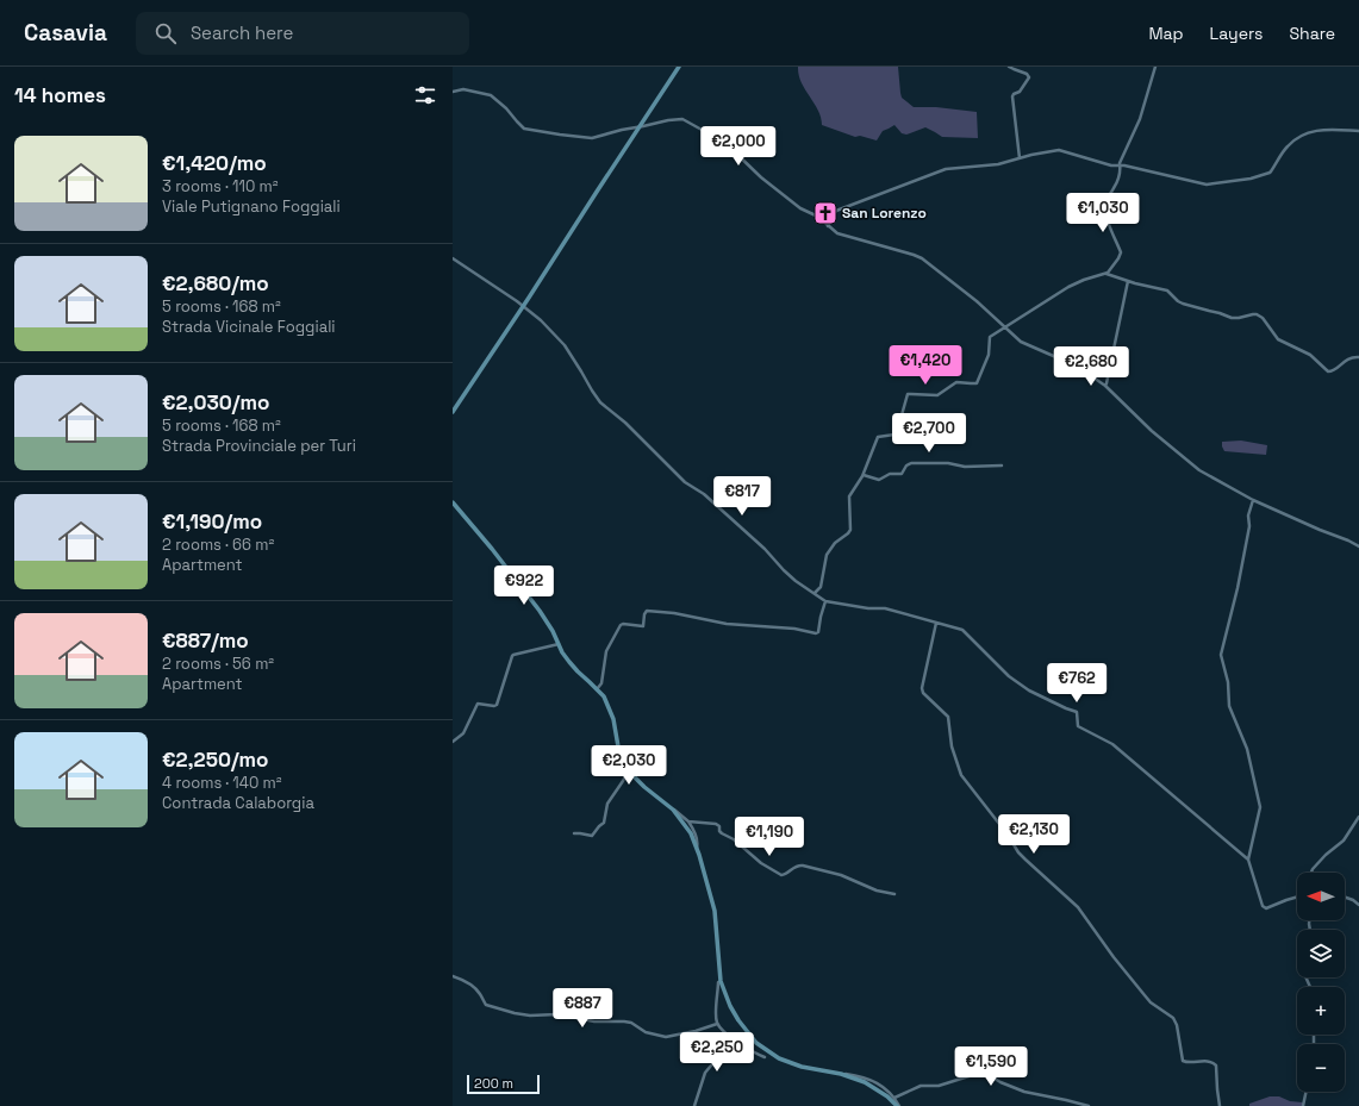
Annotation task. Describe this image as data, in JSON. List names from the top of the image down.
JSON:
{
  "places": {
    "church": ["San Lorenzo"]
  },
  "scale_bar": "200 m",
  "north": "left",
  "page": {
    "header": "Casavia",
    "search": "Search here",
    "nav": ["Map", "Layers", "Share"],
    "heading": "14 homes",
    "list": [
      {
        "name": "€1,420/mo",
        "note": "3 rooms · 110 m² · Viale Putignano Foggiali"
      },
      {
        "name": "€2,680/mo",
        "note": "5 rooms · 168 m² · Strada Vicinale Foggiali"
      },
      {
        "name": "€2,030/mo",
        "note": "5 rooms · 168 m² · Strada Provinciale per Turi"
      },
      {
        "name": "€1,190/mo",
        "note": "2 rooms · 66 m² · Apartment"
      },
      {
        "name": "€887/mo",
        "note": "2 rooms · 56 m² · Apartment"
      },
      {
        "name": "€2,250/mo",
        "note": "4 rooms · 140 m² · Contrada Calaborgia"
      }
    ],
    "price": [
      "€2,000",
      "€1,030",
      "€1,420",
      "€2,680",
      "€2,700",
      "€817",
      "€922",
      "€762",
      "€2,030",
      "€2,130",
      "€1,190",
      "€887",
      "€2,250",
      "€1,590"
    ],
    "map_buttons": ["+", "−"],
    "scale": "200 m"
  }
}
